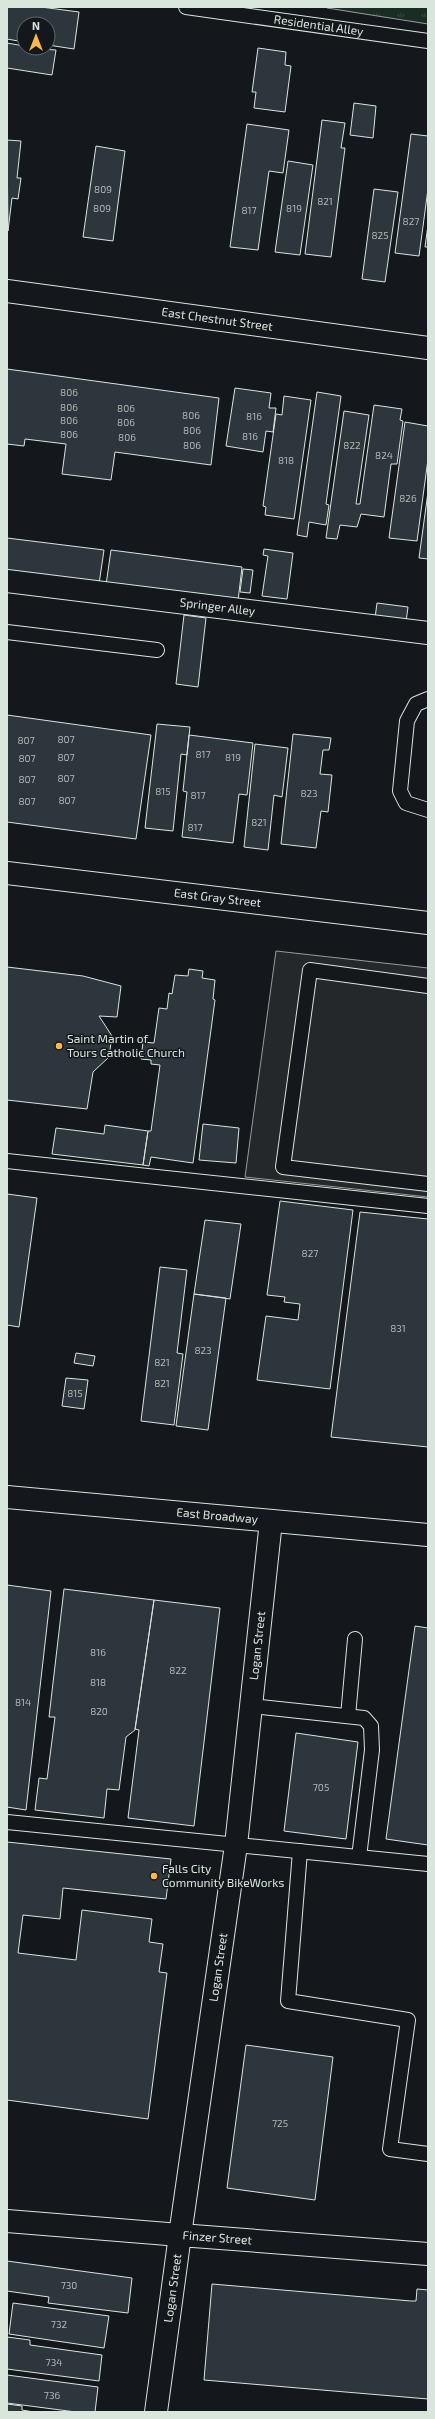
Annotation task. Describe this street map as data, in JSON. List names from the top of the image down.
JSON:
{
  "streets": {
    "street": [
      "East Chestnut Street",
      "Springer Alley",
      "East Gray Street",
      "East Broadway",
      "Logan Street",
      "Finzer Street"
    ],
    "lane": ["Residential Alley"]
  },
  "crossings": [
    ["East Broadway", "Logan Street"],
    ["Logan Street", "Finzer Street"]
  ],
  "places": ["Saint Martin of Tours Catholic Church", "Falls City Community BikeWorks"],
  "house_numbers": [
    "809",
    "821",
    "809",
    "819",
    "817",
    "827",
    "825",
    "806",
    "806",
    "806",
    "806",
    "816",
    "806",
    "806",
    "806",
    "806",
    "816",
    "806",
    "806",
    "822",
    "824",
    "818",
    "826",
    "807",
    "807",
    "817",
    "807",
    "819",
    "807",
    "807",
    "807",
    "815",
    "823",
    "817",
    "807",
    "807",
    "821",
    "817",
    "827",
    "831",
    "823",
    "821",
    "821",
    "815",
    "816",
    "822",
    "818",
    "814",
    "820",
    "705",
    "725",
    "730",
    "732",
    "734",
    "736"
  ],
  "north": "top"
}
